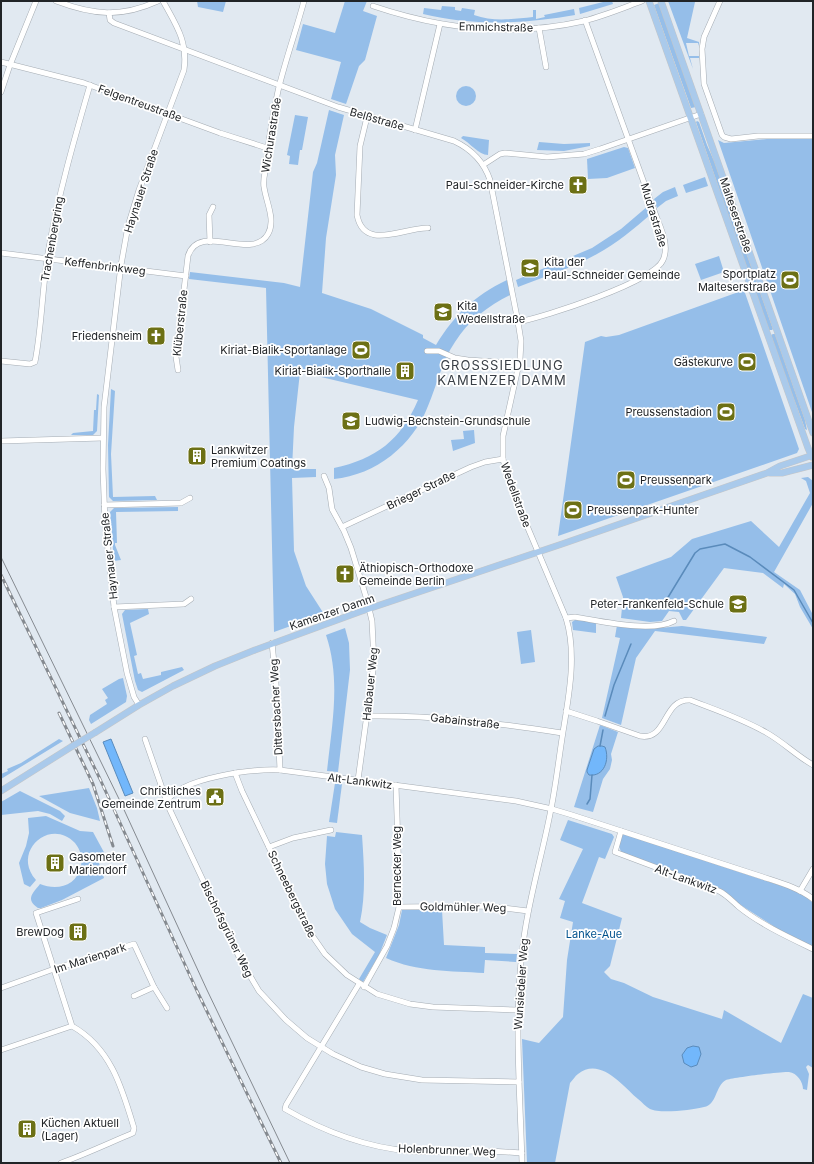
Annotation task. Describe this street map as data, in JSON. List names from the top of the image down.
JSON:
{
  "streets": {
    "main road": ["Malteserstraße", "Kamenzer Damm"],
    "street": [
      "Emmichstraße",
      "Felgentreustraße",
      "Belßstraße",
      "Wichurastraße",
      "Haynauer Straße",
      "Mudrastraße",
      "Trachenbergring",
      "Keffenbrinkweg",
      "Klüberstraße",
      "Brieger Straße",
      "Wedellstraße",
      "Halbauer Weg",
      "Dittersbacher Weg",
      "Gabainstraße",
      "Alt-Lankwitz",
      "Bernecker Weg",
      "Schneebergstraße",
      "Goldmühler Weg",
      "Bischofsgrüner Weg",
      "Im Marienpark",
      "Wunsiedeler Weg",
      "Holenbrunner Weg"
    ]
  },
  "crossings": [
    ["Emmichstraße", "Mudrastraße"],
    ["Felgentreustraße", "Wichurastraße"],
    ["Felgentreustraße", "Haynauer Straße"],
    ["Felgentreustraße", "Trachenbergring"],
    ["Belßstraße", "Wichurastraße"],
    ["Belßstraße", "Haynauer Straße"],
    ["Belßstraße", "Wedellstraße"],
    ["Wichurastraße", "Keffenbrinkweg"],
    ["Wichurastraße", "Klüberstraße"],
    ["Haynauer Straße", "Keffenbrinkweg"],
    ["Haynauer Straße", "Kamenzer Damm"],
    ["Mudrastraße", "Wedellstraße"],
    ["Malteserstraße", "Kamenzer Damm"],
    ["Trachenbergring", "Keffenbrinkweg"],
    ["Keffenbrinkweg", "Klüberstraße"],
    ["Brieger Straße", "Wedellstraße"],
    ["Brieger Straße", "Halbauer Weg"],
    ["Wedellstraße", "Kamenzer Damm"],
    ["Wedellstraße", "Gabainstraße"],
    ["Wedellstraße", "Alt-Lankwitz"],
    ["Wedellstraße", "Wunsiedeler Weg"],
    ["Kamenzer Damm", "Halbauer Weg"],
    ["Kamenzer Damm", "Dittersbacher Weg"],
    ["Halbauer Weg", "Gabainstraße"],
    ["Halbauer Weg", "Alt-Lankwitz"],
    ["Dittersbacher Weg", "Alt-Lankwitz"],
    ["Alt-Lankwitz", "Bernecker Weg"],
    ["Alt-Lankwitz", "Schneebergstraße"],
    ["Alt-Lankwitz", "Bischofsgrüner Weg"],
    ["Alt-Lankwitz", "Wunsiedeler Weg"],
    ["Bernecker Weg", "Schneebergstraße"],
    ["Bernecker Weg", "Goldmühler Weg"],
    ["Bernecker Weg", "Bischofsgrüner Weg"],
    ["Bernecker Weg", "Holenbrunner Weg"],
    ["Schneebergstraße", "Wunsiedeler Weg"],
    ["Goldmühler Weg", "Wunsiedeler Weg"],
    ["Bischofsgrüner Weg", "Wunsiedeler Weg"],
    ["Wunsiedeler Weg", "Holenbrunner Weg"]
  ],
  "districts": ["GROSSSIEDLUNG KAMENZER DAMM"],
  "parks": ["Lanke-Aue"],
  "places": {
    "church": ["Paul-Schneider-Kirche", "Friedensheim", "Äthiopisch-Orthodoxe Gemeinde Berlin"],
    "school or university": [
      "Kita der Paul-Schneider Gemeinde",
      "Kita Wedellstraße",
      "Ludwig-Bechstein-Grundschule",
      "Peter-Frankenfeld-Schule"
    ],
    "sports": [
      "Sportplatz Malteserstraße",
      "Kiriat-Bialik-Sportanlage",
      "Gästekurve",
      "Preussenstadion",
      "Preussenpark",
      "Preussenpark-Hunter"
    ],
    "building": [
      "Kiriat-Bialik-Sporthalle",
      "Lankwitzer Premium Coatings",
      "Gasometer Mariendorf",
      "BrewDog",
      "Küchen Aktuell (Lager)"
    ],
    "public building": ["Christliches Gemeinde Zentrum"]
  }
}
